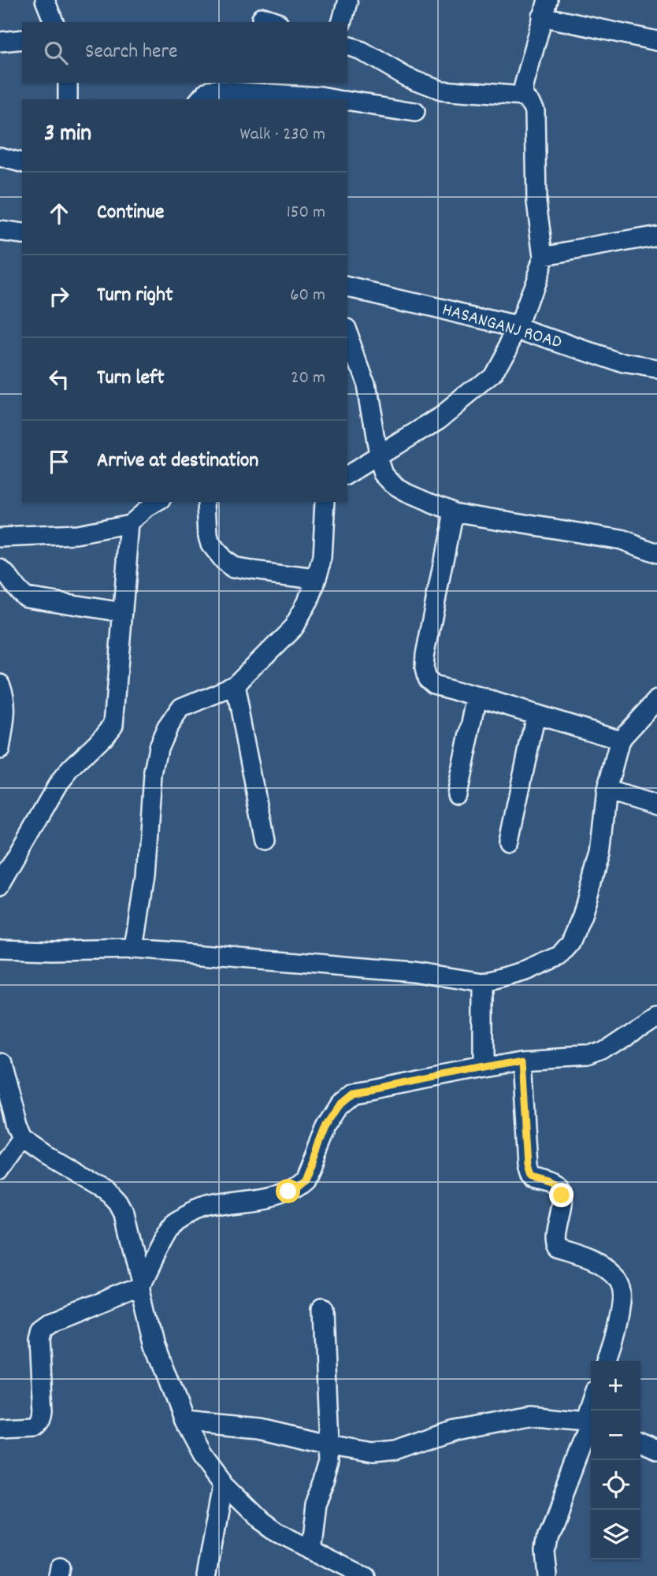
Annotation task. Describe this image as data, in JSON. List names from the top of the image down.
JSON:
{
  "streets": {
    "street": ["HASANGANJ ROAD"]
  },
  "page": {
    "search": "Search here",
    "heading": ["3 min", "Walk · 230 m"],
    "list": [
      ["Continue", "150 m"],
      ["Turn right", "60 m"],
      ["Turn left", "20 m"],
      "Arrive at destination"
    ],
    "map_buttons": ["+", "−"]
  }
}
